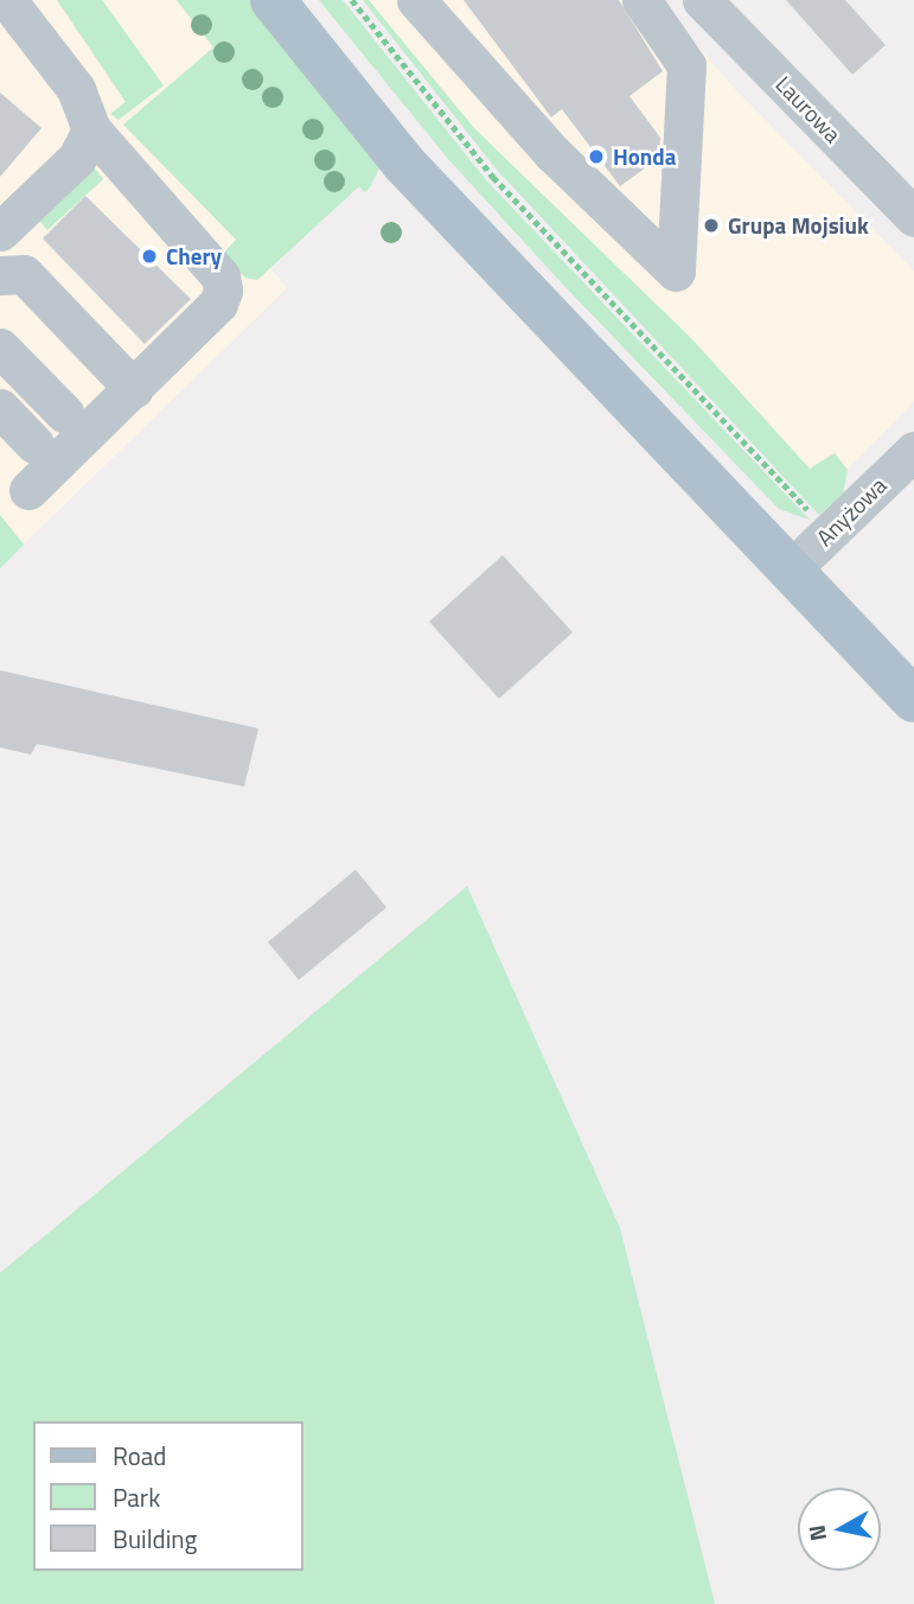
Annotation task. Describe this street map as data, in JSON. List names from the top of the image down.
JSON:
{
  "streets": {
    "street": ["Laurowa", "Anyżowa"]
  },
  "places": ["Honda", "Grupa Mojsiuk", "Chery"],
  "legend": ["Road", "Park", "Building"],
  "north": "left"
}
